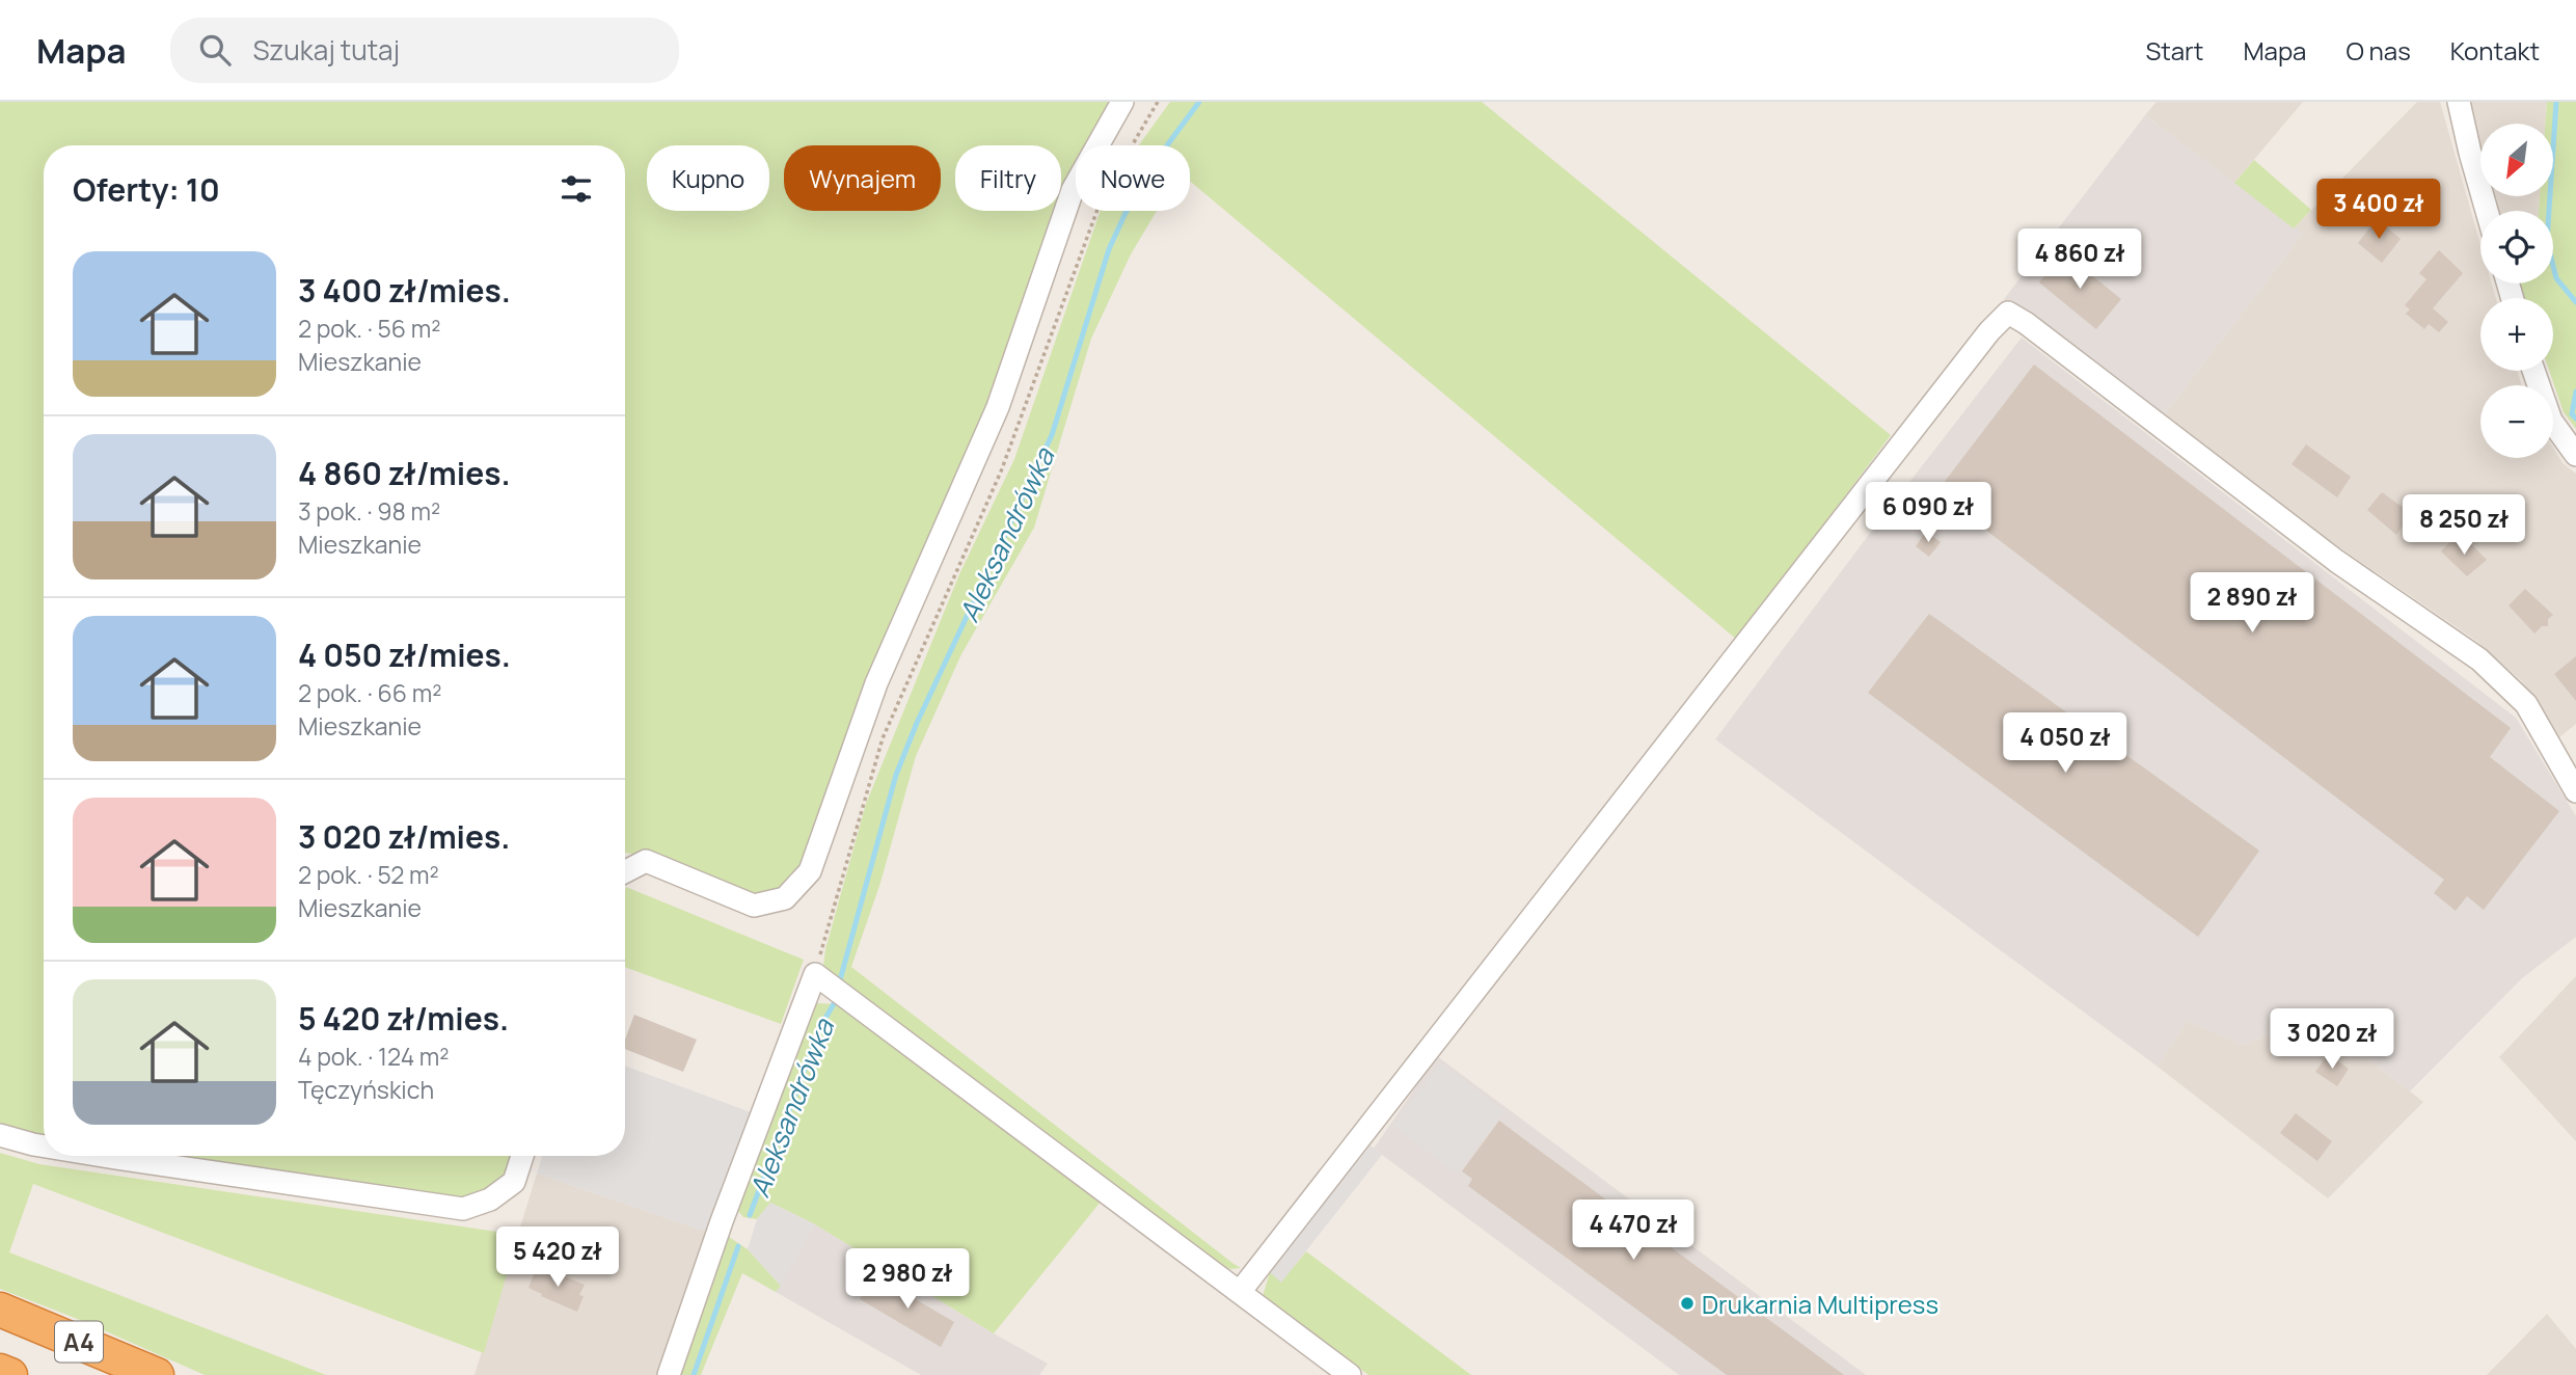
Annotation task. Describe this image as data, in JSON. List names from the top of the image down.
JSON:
{
  "streets": {
    "highway": ["A4"]
  },
  "water": ["Aleksandrówka"],
  "places": ["Drukarnia Multipress"],
  "north": "bottom left",
  "page": {
    "header": "Mapa",
    "search": "Szukaj tutaj",
    "nav": [
      "Start",
      "Mapa",
      "O nas",
      "Kontakt"
    ],
    "map_buttons": ["+", "−"],
    "chip": [
      "Kupno",
      "Wynajem",
      "Filtry",
      "Nowe"
    ],
    "heading": "Oferty: 10",
    "price": [
      "3 400 zł",
      "4 860 zł",
      "6 090 zł",
      "8 250 zł",
      "2 890 zł",
      "4 050 zł",
      "3 020 zł",
      "4 470 zł",
      "5 420 zł",
      "2 980 zł"
    ],
    "list": [
      {
        "name": "3 400 zł/mies.",
        "note": "2 pok. · 56 m² · Mieszkanie"
      },
      {
        "name": "4 860 zł/mies.",
        "note": "3 pok. · 98 m² · Mieszkanie"
      },
      {
        "name": "4 050 zł/mies.",
        "note": "2 pok. · 66 m² · Mieszkanie"
      },
      {
        "name": "3 020 zł/mies.",
        "note": "2 pok. · 52 m² · Mieszkanie"
      },
      {
        "name": "5 420 zł/mies.",
        "note": "4 pok. · 124 m² · Tęczyńskich"
      }
    ]
  }
}
